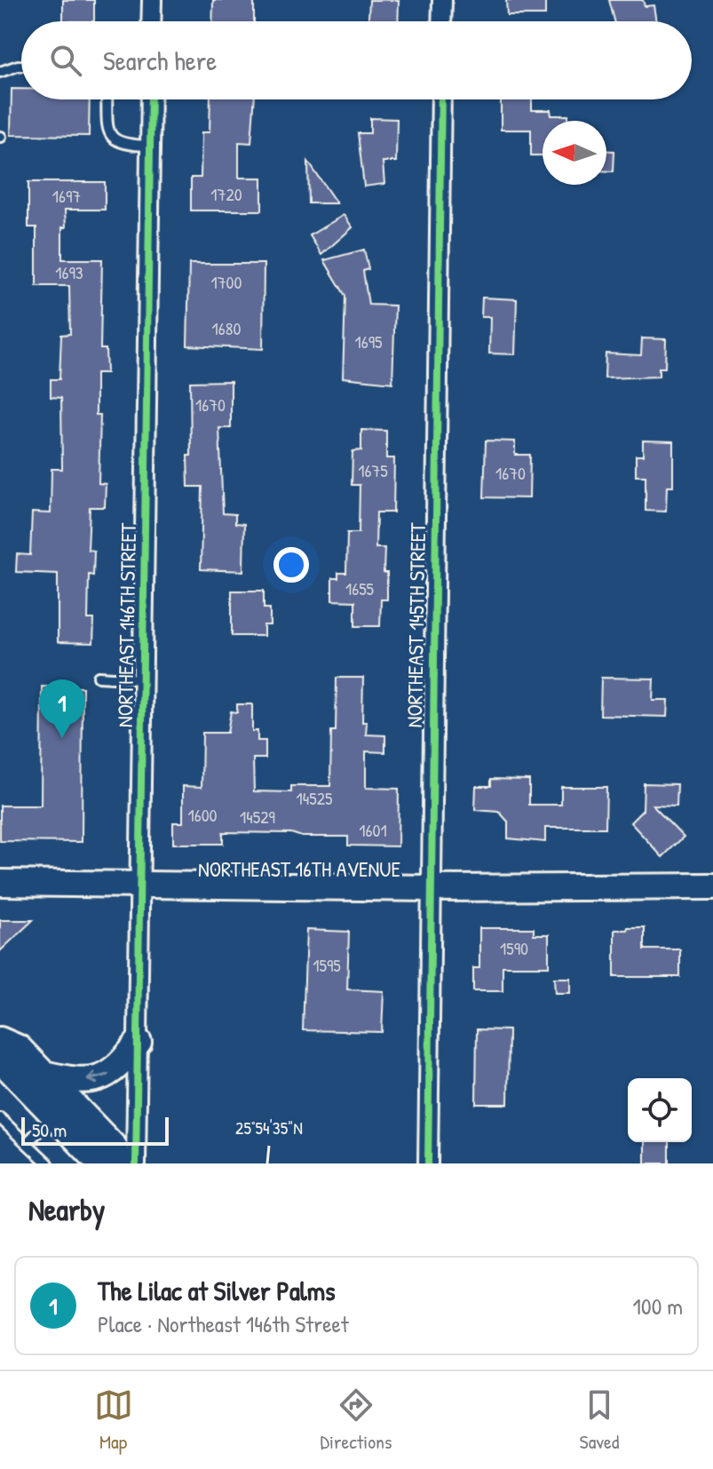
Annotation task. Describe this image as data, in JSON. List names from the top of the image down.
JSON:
{
  "streets": {
    "street": ["NORTHEAST 146TH STREET", "NORTHEAST 145TH STREET", "NORTHEAST 16TH AVENUE"]
  },
  "crossings": [
    ["NORTHEAST 146TH STREET", "NORTHEAST 16TH AVENUE"],
    ["NORTHEAST 145TH STREET", "NORTHEAST 16TH AVENUE"]
  ],
  "house_numbers": [
    "1720",
    "1697",
    "1693",
    "1700",
    "1680",
    "1695",
    "1670",
    "1675",
    "1670",
    "1655",
    "14525",
    "1600",
    "14529",
    "1601",
    "1590",
    "1595"
  ],
  "scale_bar": "50 m",
  "north": "left",
  "page": {
    "search": "Search here",
    "pins": "1",
    "scale": "50 m",
    "heading": "Nearby",
    "list": [
      {
        "mark": "1",
        "name": "The Lilac at Silver Palms",
        "note": "Place · Northeast 146th Street",
        "value": "100 m"
      }
    ],
    "nav": ["Map", "Directions", "Saved"]
  },
  "coordinates": ["25°54'35\"N"]
}
